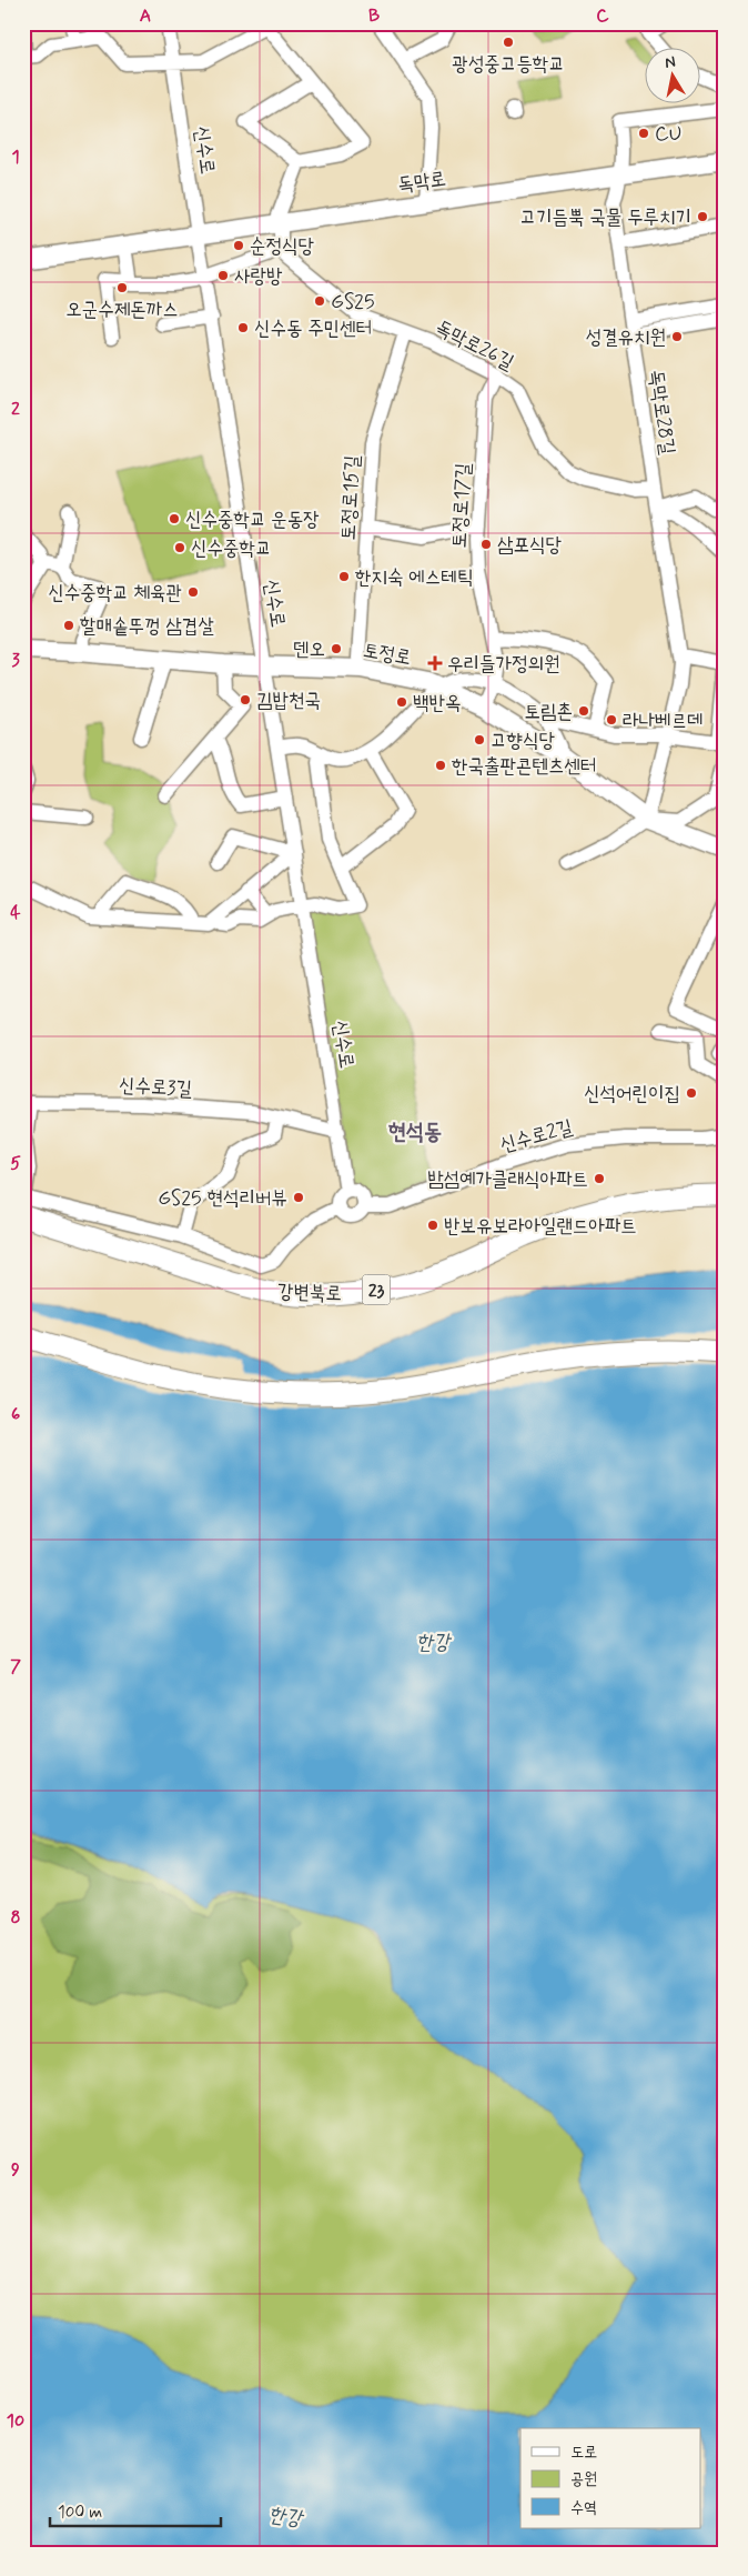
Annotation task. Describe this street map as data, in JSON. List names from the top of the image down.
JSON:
{
  "streets": {
    "highway": ["23", "강변북로"],
    "main road": ["독막로", "토정로"],
    "street": [
      "신수로",
      "독막로26길",
      "독막로28길",
      "토정로15길",
      "토정로17길",
      "신수로3길",
      "신수로2길"
    ]
  },
  "crossings": [
    ["신수로", "독막로"],
    ["신수로", "토정로"],
    ["신수로", "신수로3길"],
    ["신수로", "신수로2길"],
    ["독막로", "독막로28길"],
    ["독막로26길", "독막로28길"],
    ["독막로26길", "토정로15길"],
    ["독막로26길", "토정로17길"],
    ["독막로28길", "토정로"],
    ["토정로15길", "토정로"],
    ["토정로17길", "토정로"]
  ],
  "districts": ["현석동"],
  "water": ["한강"],
  "places": {
    "other": [
      "광성중고등학교",
      "CU",
      "고기듬뿍 국물 두루치기",
      "순정식당",
      "사랑방",
      "오군수제돈까스",
      "GS25",
      "신수동 주민센터",
      "성결유치원",
      "신수중학교 운동장",
      "삼포식당",
      "신수중학교",
      "한지숙 에스테틱",
      "신수중학교 체육관",
      "할매솥뚜껑 삼겹살",
      "덴오",
      "김밥천국",
      "백반옥",
      "토림촌",
      "라나베르데",
      "고향식당",
      "한국출판콘텐츠센터",
      "신석어린이집",
      "밤섬예가클래식아파트",
      "GS25 현석리버뷰",
      "반보유보라아일랜드아파트"
    ],
    "health": ["우리들가정의원"]
  },
  "legend": ["도로", "공원", "수역"],
  "scale_bar": "100 m",
  "north": "top",
  "grid": {
    "columns": ["A", "B", "C"],
    "rows": [
      "1",
      "2",
      "3",
      "4",
      "5",
      "6",
      "7",
      "8",
      "9",
      "10"
    ]
  }
}
